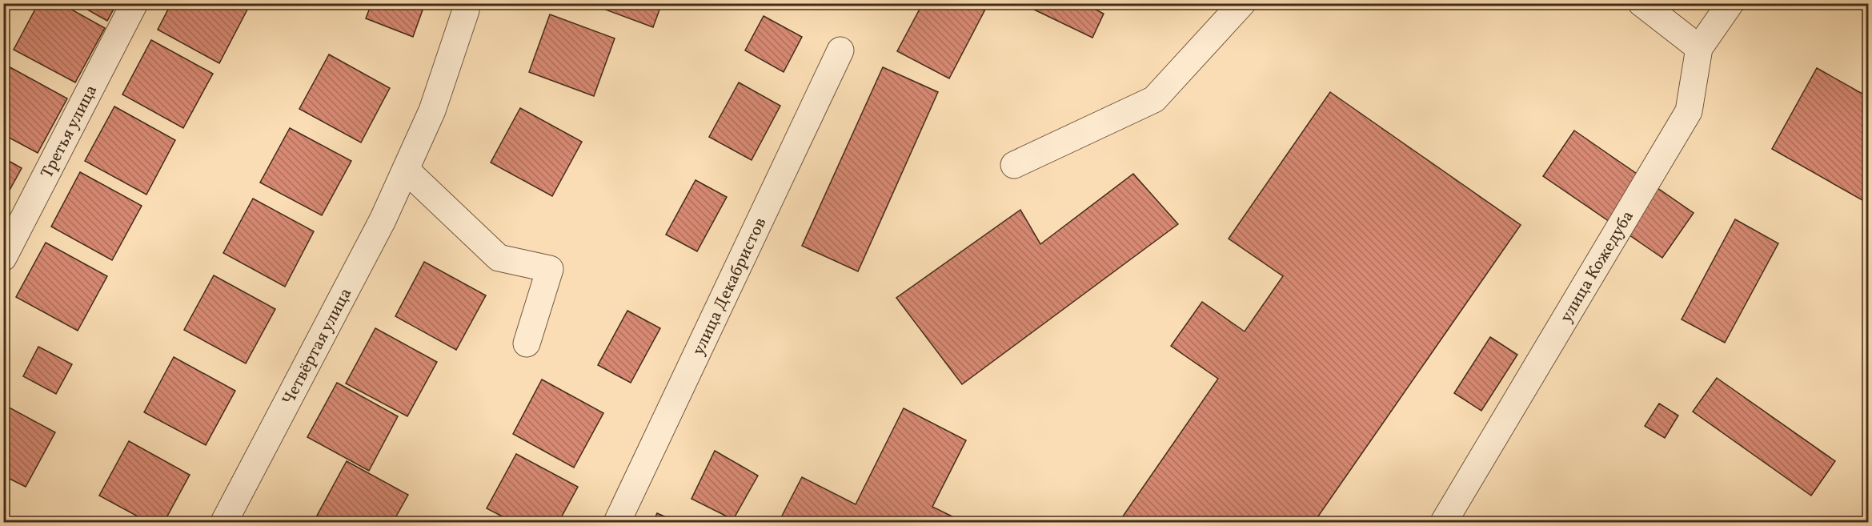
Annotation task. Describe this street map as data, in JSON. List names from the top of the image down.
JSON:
{
  "streets": {
    "street": [
      "Третья улица",
      "улица Кожедуба",
      "улица Декабристов",
      "Четвёртая улица"
    ]
  }
}
